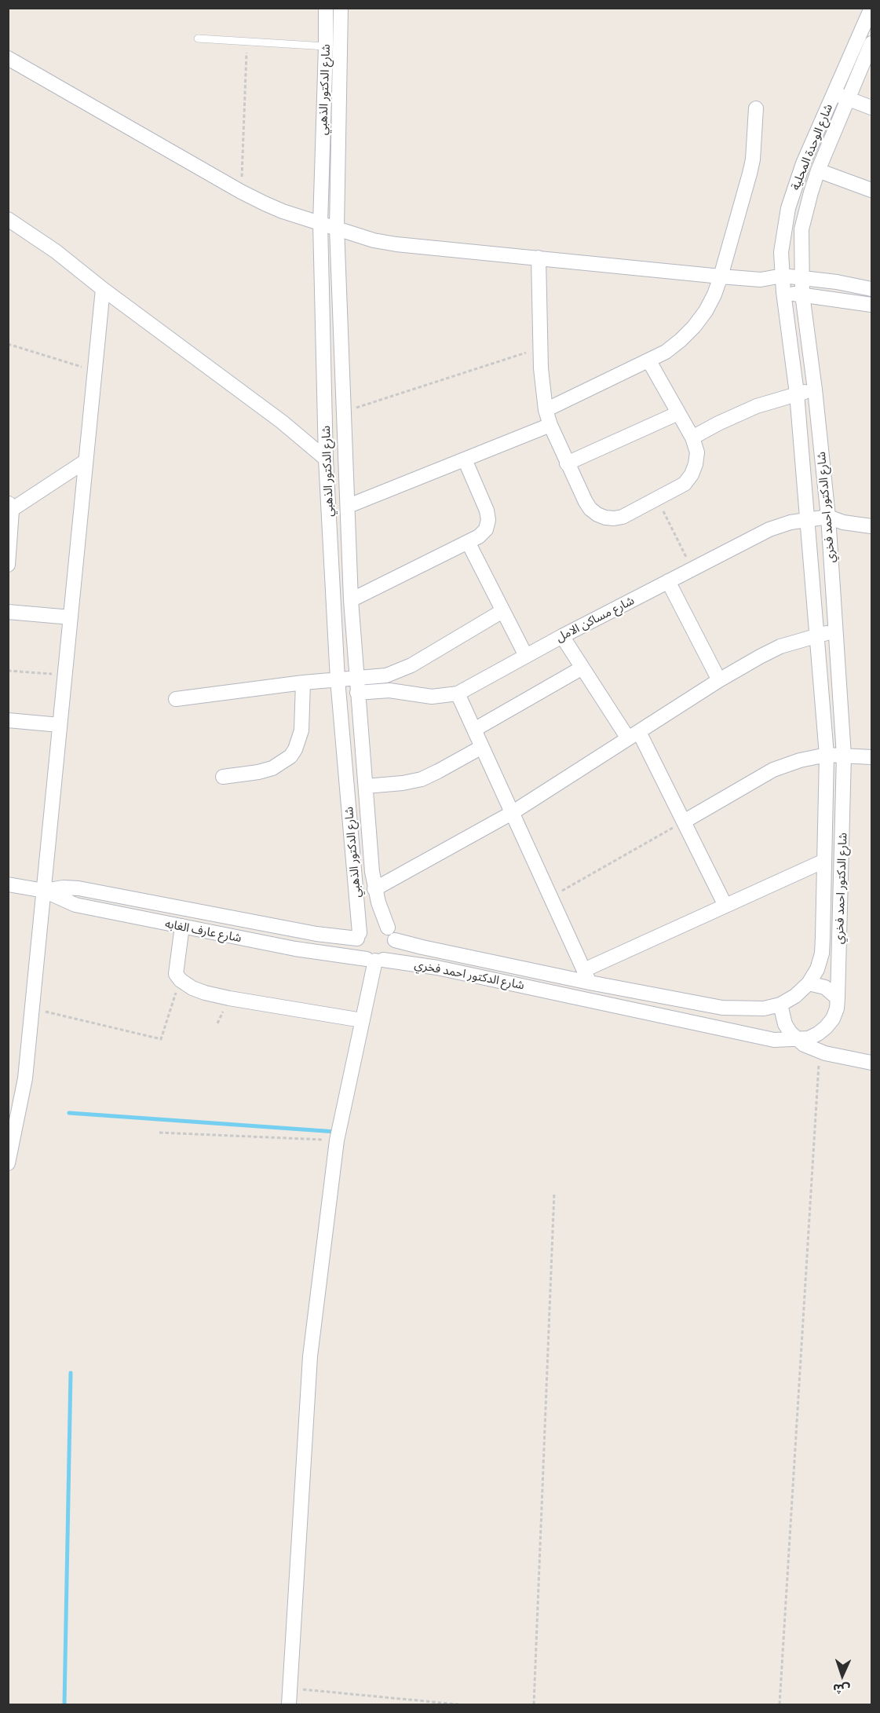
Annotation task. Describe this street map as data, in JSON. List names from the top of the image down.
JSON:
{
  "streets": {
    "street": [
      "شارع الدكتور الذهبي",
      "شارع الوحدة المحلية",
      "شارع الدكتور احمد فخري",
      "شارع مساكن الامل",
      "شارع عارف الغابه"
    ]
  },
  "crossings": [
    ["شارع الدكتور الذهبي", "شارع الدكتور احمد فخري"],
    ["شارع الدكتور الذهبي", "شارع مساكن الامل"],
    ["شارع الدكتور الذهبي", "شارع عارف الغابه"],
    ["شارع الوحدة المحلية", "شارع الدكتور احمد فخري"],
    ["شارع الدكتور احمد فخري", "شارع مساكن الامل"],
    ["شارع الدكتور احمد فخري", "شارع عارف الغابه"]
  ],
  "north": "bottom"
}
